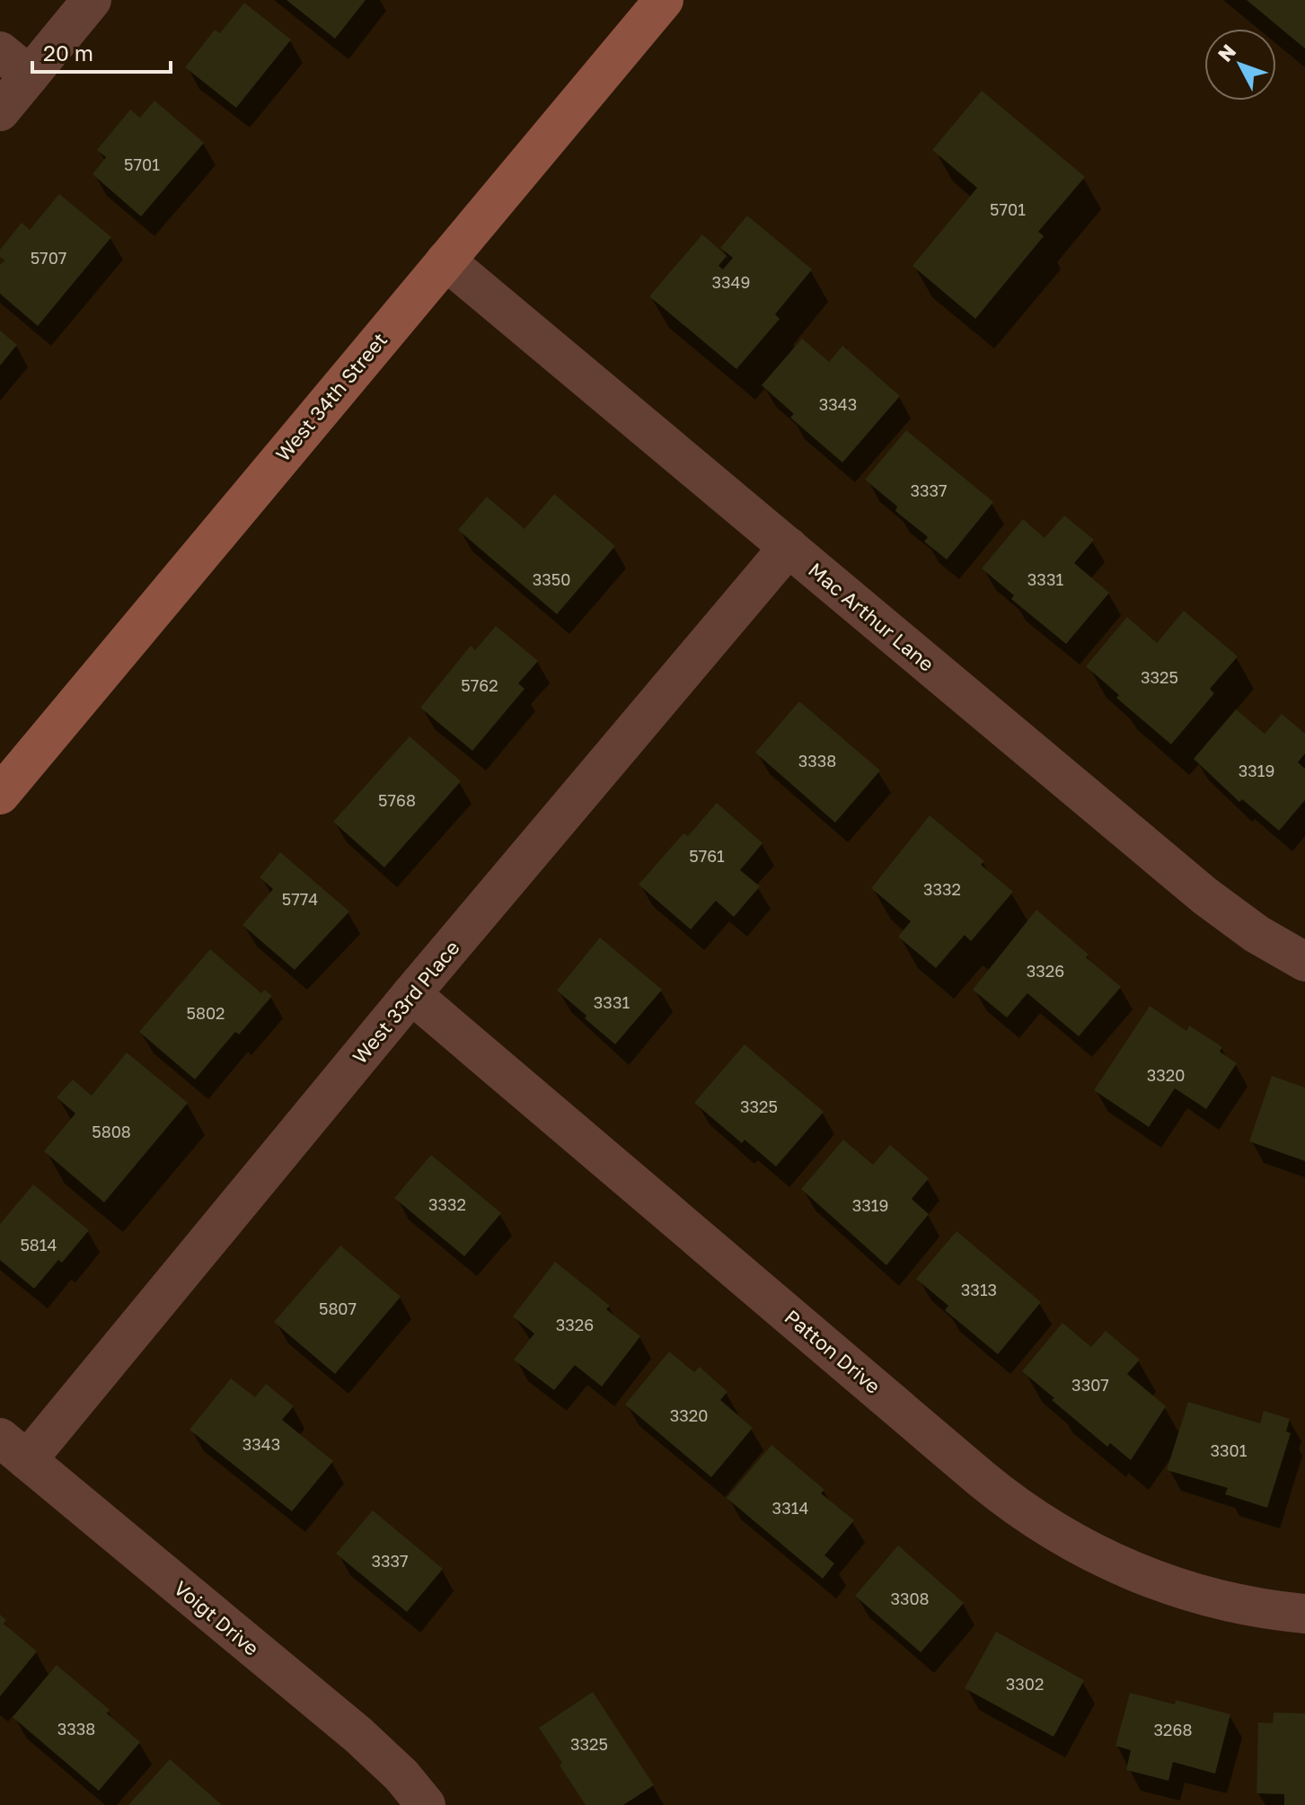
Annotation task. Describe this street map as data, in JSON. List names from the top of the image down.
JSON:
{
  "streets": {
    "street": [
      "West 34th Street",
      "Mac Arthur Lane",
      "West 33rd Place",
      "Patton Drive",
      "Voigt Drive"
    ]
  },
  "crossings": [
    ["West 34th Street", "Mac Arthur Lane"],
    ["Mac Arthur Lane", "West 33rd Place"],
    ["West 33rd Place", "Patton Drive"],
    ["West 33rd Place", "Voigt Drive"]
  ],
  "house_numbers": [
    "5701",
    "5701",
    "5707",
    "3349",
    "3343",
    "3337",
    "3350",
    "3331",
    "3325",
    "5762",
    "3338",
    "3319",
    "5768",
    "5761",
    "3332",
    "5774",
    "3326",
    "3331",
    "5802",
    "3320",
    "3325",
    "5808",
    "3332",
    "3319",
    "5814",
    "3313",
    "5807",
    "3326",
    "3307",
    "3320",
    "3343",
    "3301",
    "3314",
    "3337",
    "3308",
    "3302",
    "3338",
    "3268",
    "3325"
  ],
  "scale_bar": "20 m",
  "north": "top left"
}
